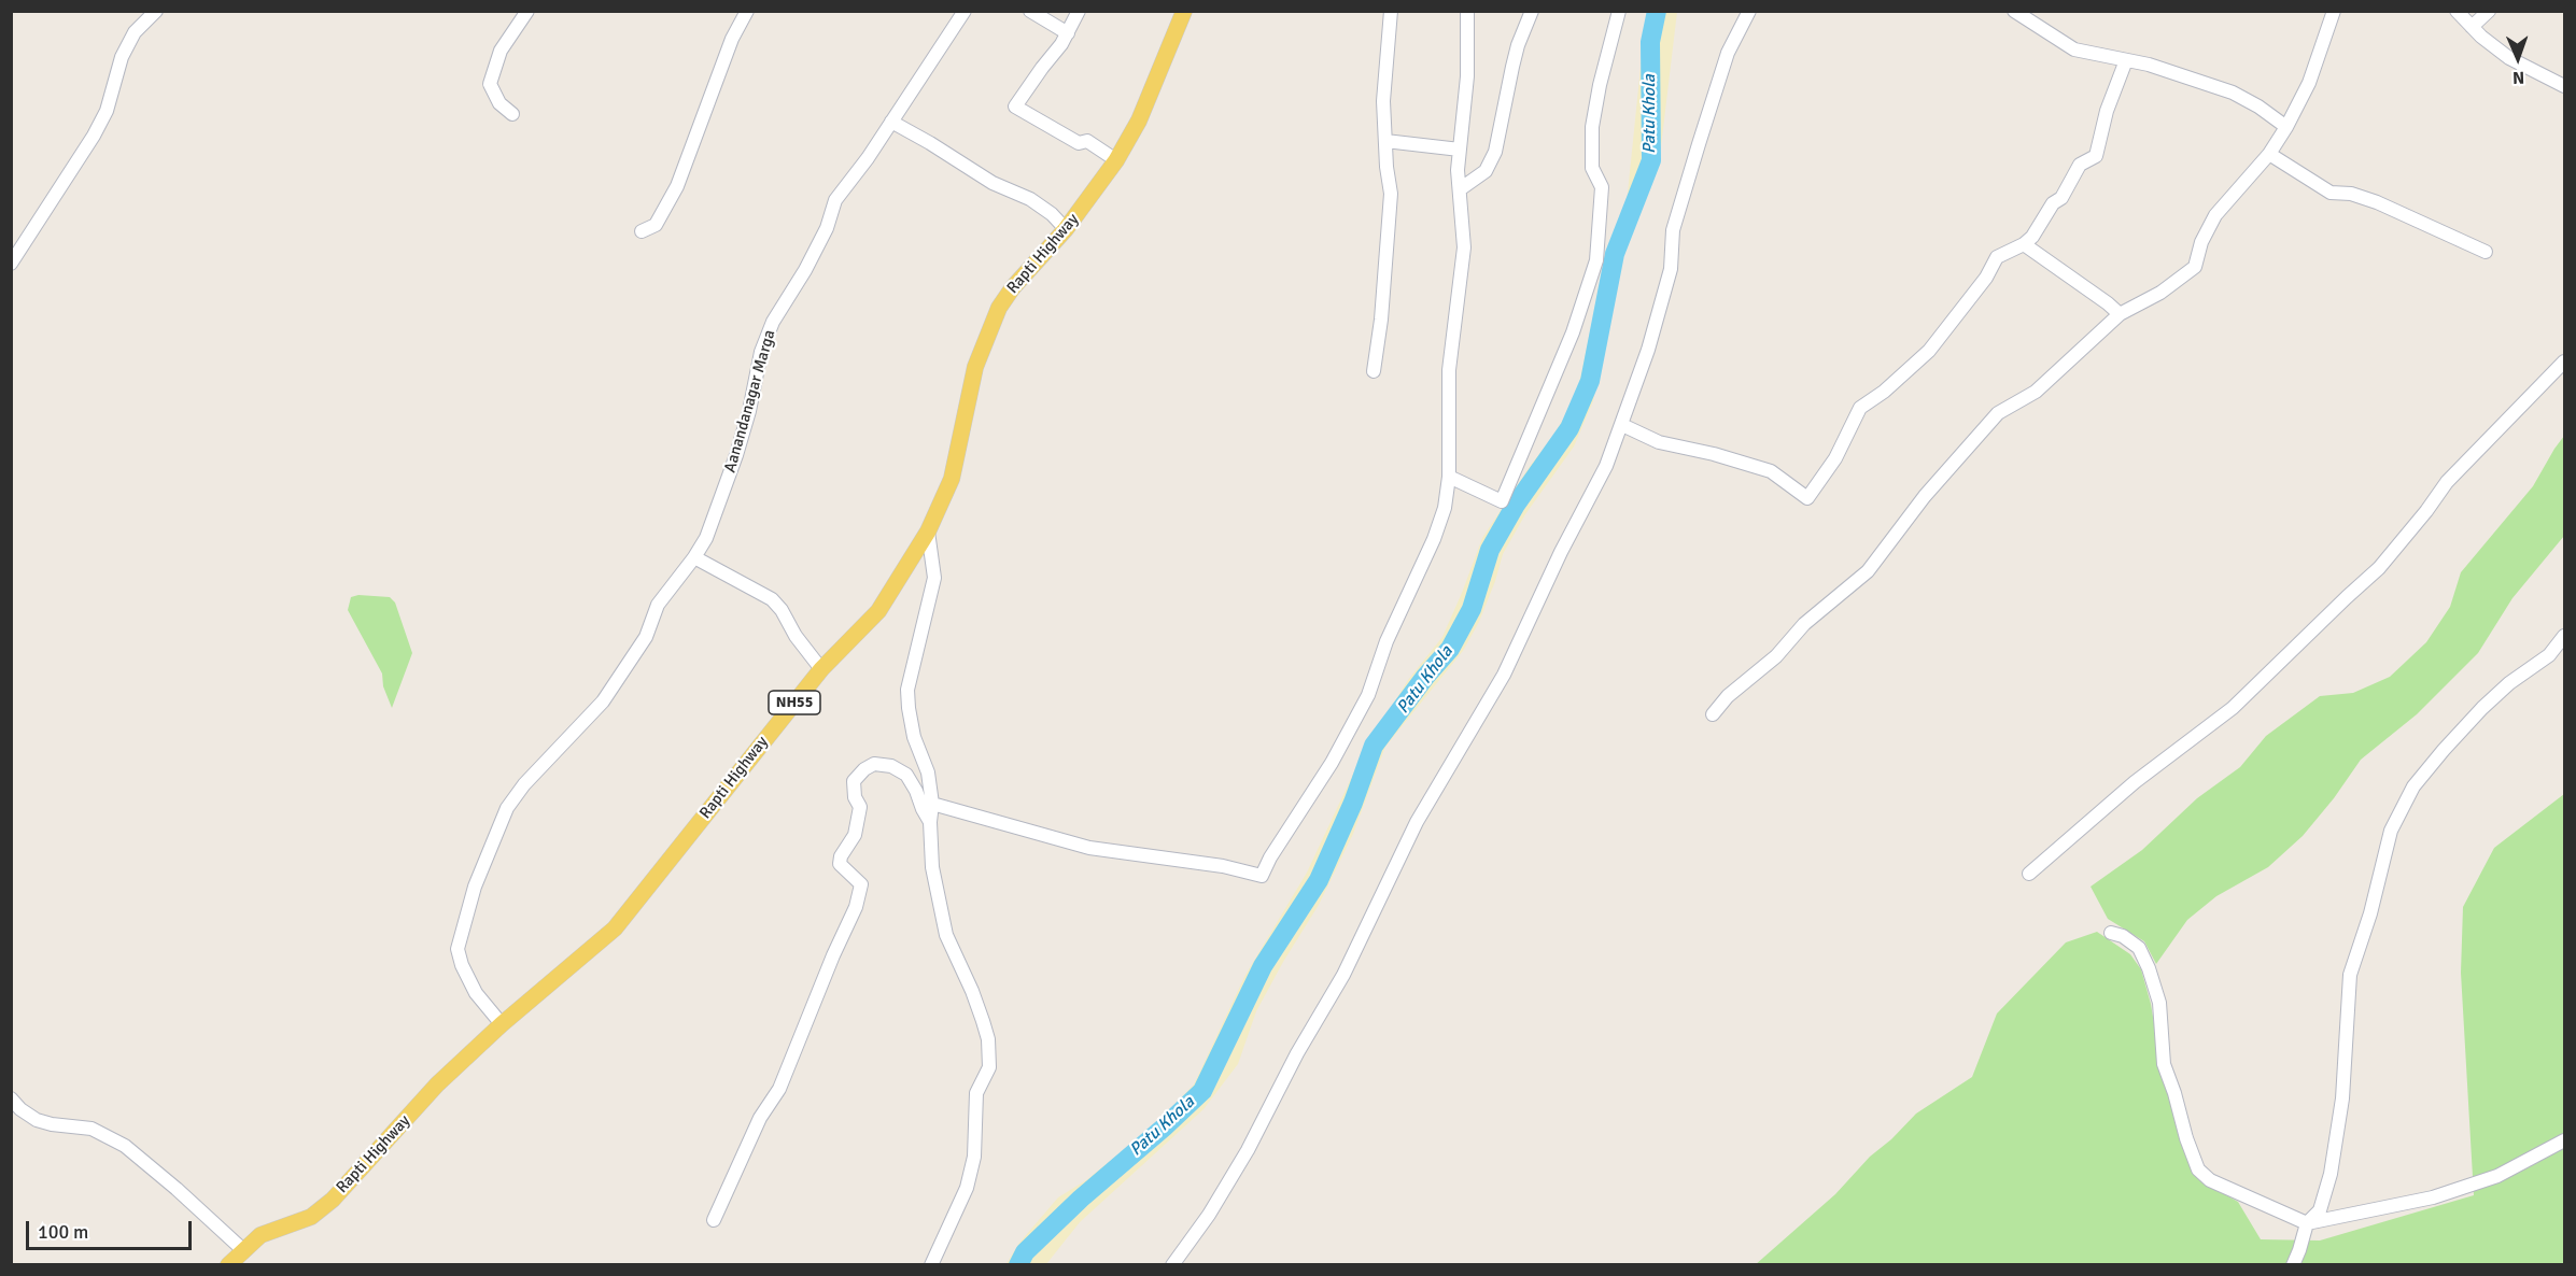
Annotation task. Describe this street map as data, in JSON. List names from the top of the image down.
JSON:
{
  "streets": {
    "main road": ["Rapti Highway", "NH55"],
    "street": ["Aanandanagar Marga"]
  },
  "crossings": [
    ["Rapti Highway", "Aanandanagar Marga"]
  ],
  "water": ["Patu Khola"],
  "scale_bar": "100 m",
  "north": "bottom"
}
